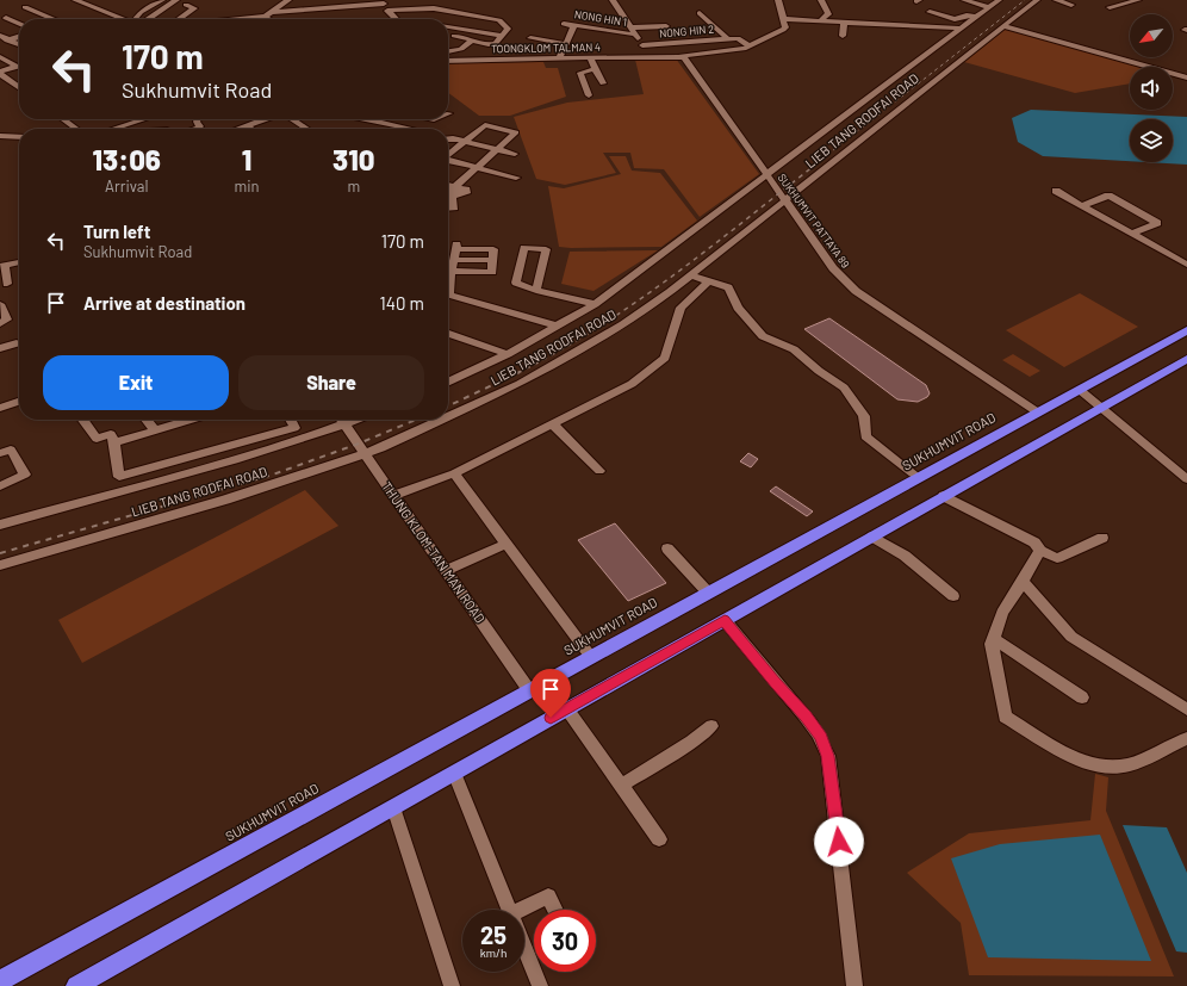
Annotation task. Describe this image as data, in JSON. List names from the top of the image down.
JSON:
{
  "streets": {
    "highway": ["SUKHUMVIT ROAD"],
    "street": [
      "NONG HIN 1",
      "NONG HIN 2",
      "TOONGKLOM TALMAN 4",
      "LIEB TANG RODFAI ROAD",
      "SUKHUMVIT PATTAYA 89",
      "THUNG KLOM-TAN MAN ROAD"
    ]
  },
  "crossings": [
    ["LIEB TANG RODFAI ROAD", "SUKHUMVIT PATTAYA 89"],
    ["LIEB TANG RODFAI ROAD", "THUNG KLOM-TAN MAN ROAD"],
    ["SUKHUMVIT PATTAYA 89", "SUKHUMVIT ROAD"],
    ["SUKHUMVIT ROAD", "THUNG KLOM-TAN MAN ROAD"]
  ],
  "north": "bottom left",
  "page": {
    "turn": ["170 m", "Sukhumvit Road"],
    "eta": [
      "13:06",
      "Arrival",
      "1",
      "min",
      "310",
      "m"
    ],
    "list": [
      {
        "name": "Turn left",
        "note": "Sukhumvit Road",
        "value": "170 m"
      },
      {
        "name": "Arrive at destination",
        "value": "140 m"
      }
    ],
    "buttons": ["Exit", "Share"],
    "speed": "25 km/h",
    "limit": "30"
  }
}
